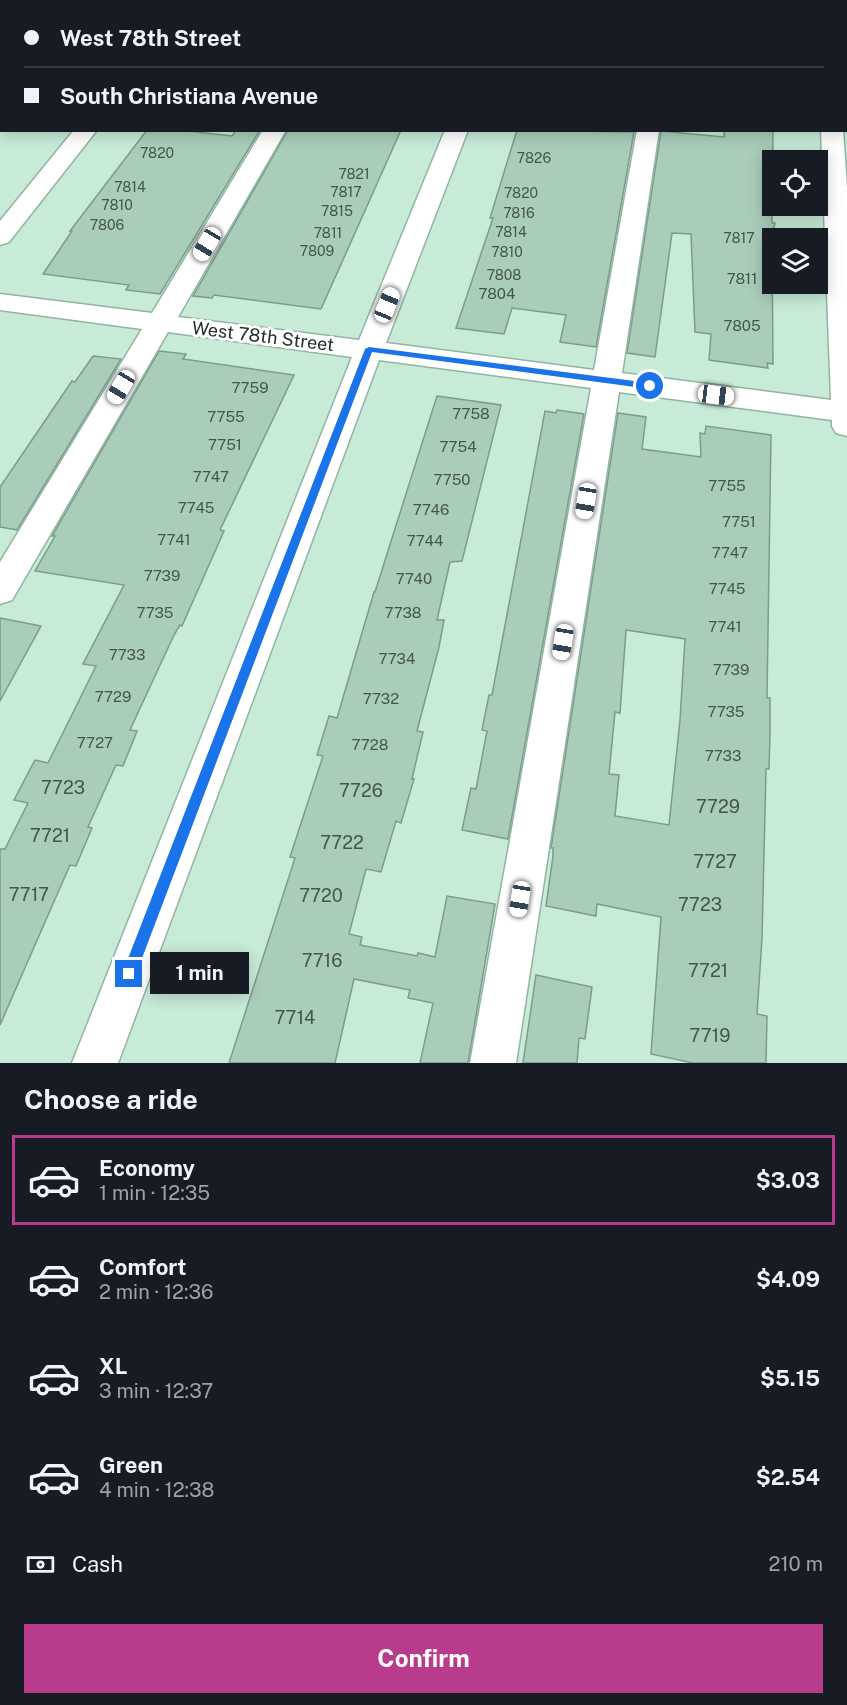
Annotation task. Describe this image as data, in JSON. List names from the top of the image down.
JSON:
{
  "streets": {
    "street": ["West 78th Street"]
  },
  "house_numbers": [
    "7820",
    "7826",
    "7821",
    "7814",
    "7817",
    "7820",
    "7810",
    "7815",
    "7816",
    "7806",
    "7814",
    "7811",
    "7817",
    "7809",
    "7810",
    "7808",
    "7811",
    "7804",
    "7805",
    "7759",
    "7758",
    "7755",
    "7751",
    "7754",
    "7747",
    "7750",
    "7755",
    "7745",
    "7746",
    "7751",
    "7741",
    "7744",
    "7747",
    "7739",
    "7740",
    "7745",
    "7735",
    "7738",
    "7741",
    "7733",
    "7734",
    "7739",
    "7729",
    "7732",
    "7735",
    "7727",
    "7728",
    "7733",
    "7723",
    "7726",
    "7729",
    "7721",
    "7722",
    "7727",
    "7717",
    "7720",
    "7723",
    "7716",
    "7721",
    "7714",
    "7719"
  ],
  "page": {
    "banner": ["West 78th Street", "South Christiana Avenue"],
    "bubble": "1 min",
    "heading": "Choose a ride",
    "list": [
      {
        "name": "Economy",
        "note": "1 min · 12:35",
        "value": "$3.03"
      },
      {
        "name": "Comfort",
        "note": "2 min · 12:36",
        "value": "$4.09"
      },
      {
        "name": "XL",
        "note": "3 min · 12:37",
        "value": "$5.15"
      },
      {
        "name": "Green",
        "note": "4 min · 12:38",
        "value": "$2.54"
      }
    ],
    "pay": ["Cash", "210 m"],
    "buttons": "Confirm"
  }
}
